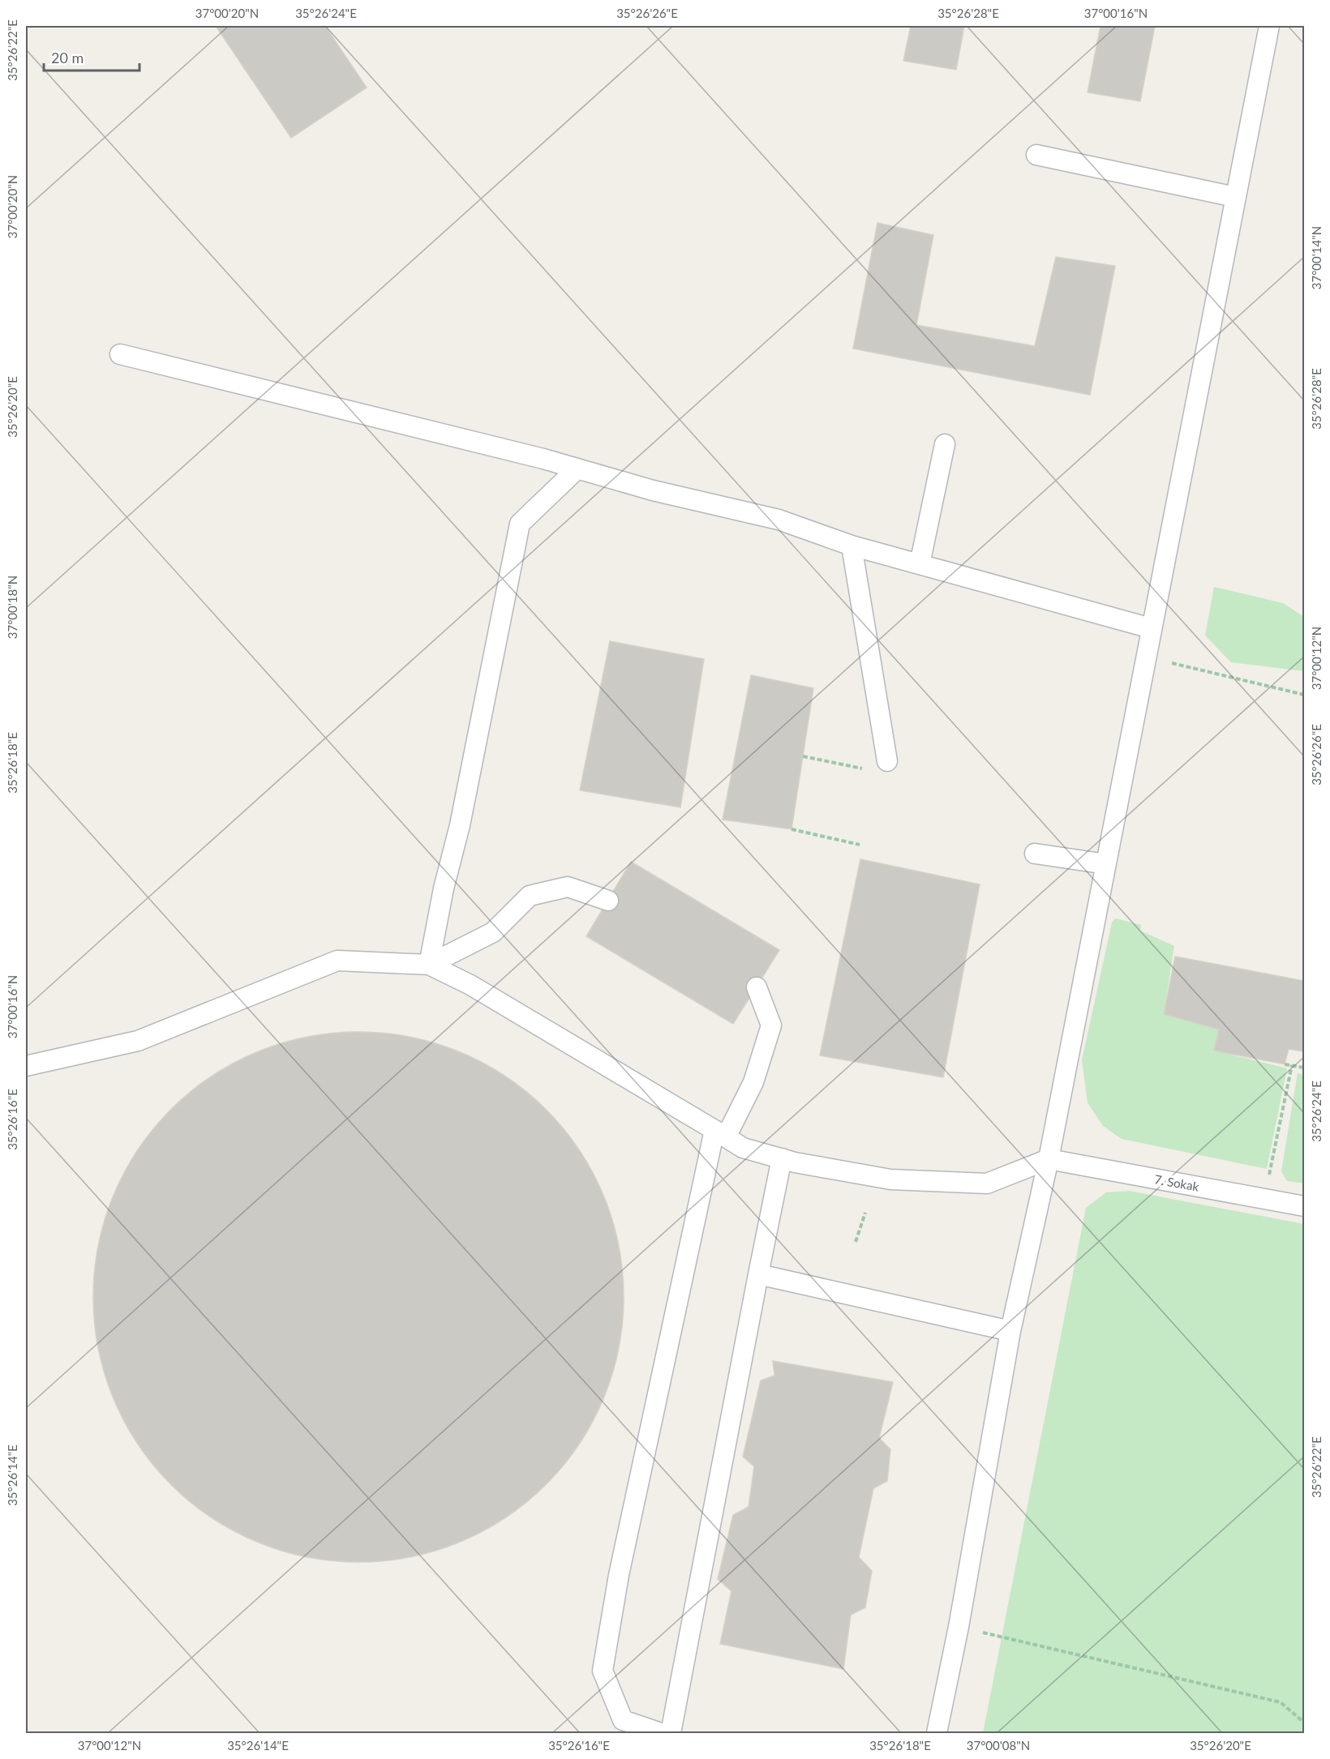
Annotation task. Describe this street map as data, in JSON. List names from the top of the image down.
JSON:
{
  "streets": {
    "lane": ["7. Sokak"]
  },
  "scale_bar": "20 m",
  "coordinates": [
    "37°00'20\"N",
    "35°26'24\"E",
    "35°26'26\"E",
    "35°26'28\"E",
    "37°00'16\"N",
    "35°26'22\"E",
    "37°00'14\"N",
    "35°26'20\"E",
    "37°00'18\"N",
    "37°00'12\"N",
    "35°26'18\"E",
    "35°26'16\"E",
    "35°26'14\"E",
    "37°00'08\"N"
  ]
}
